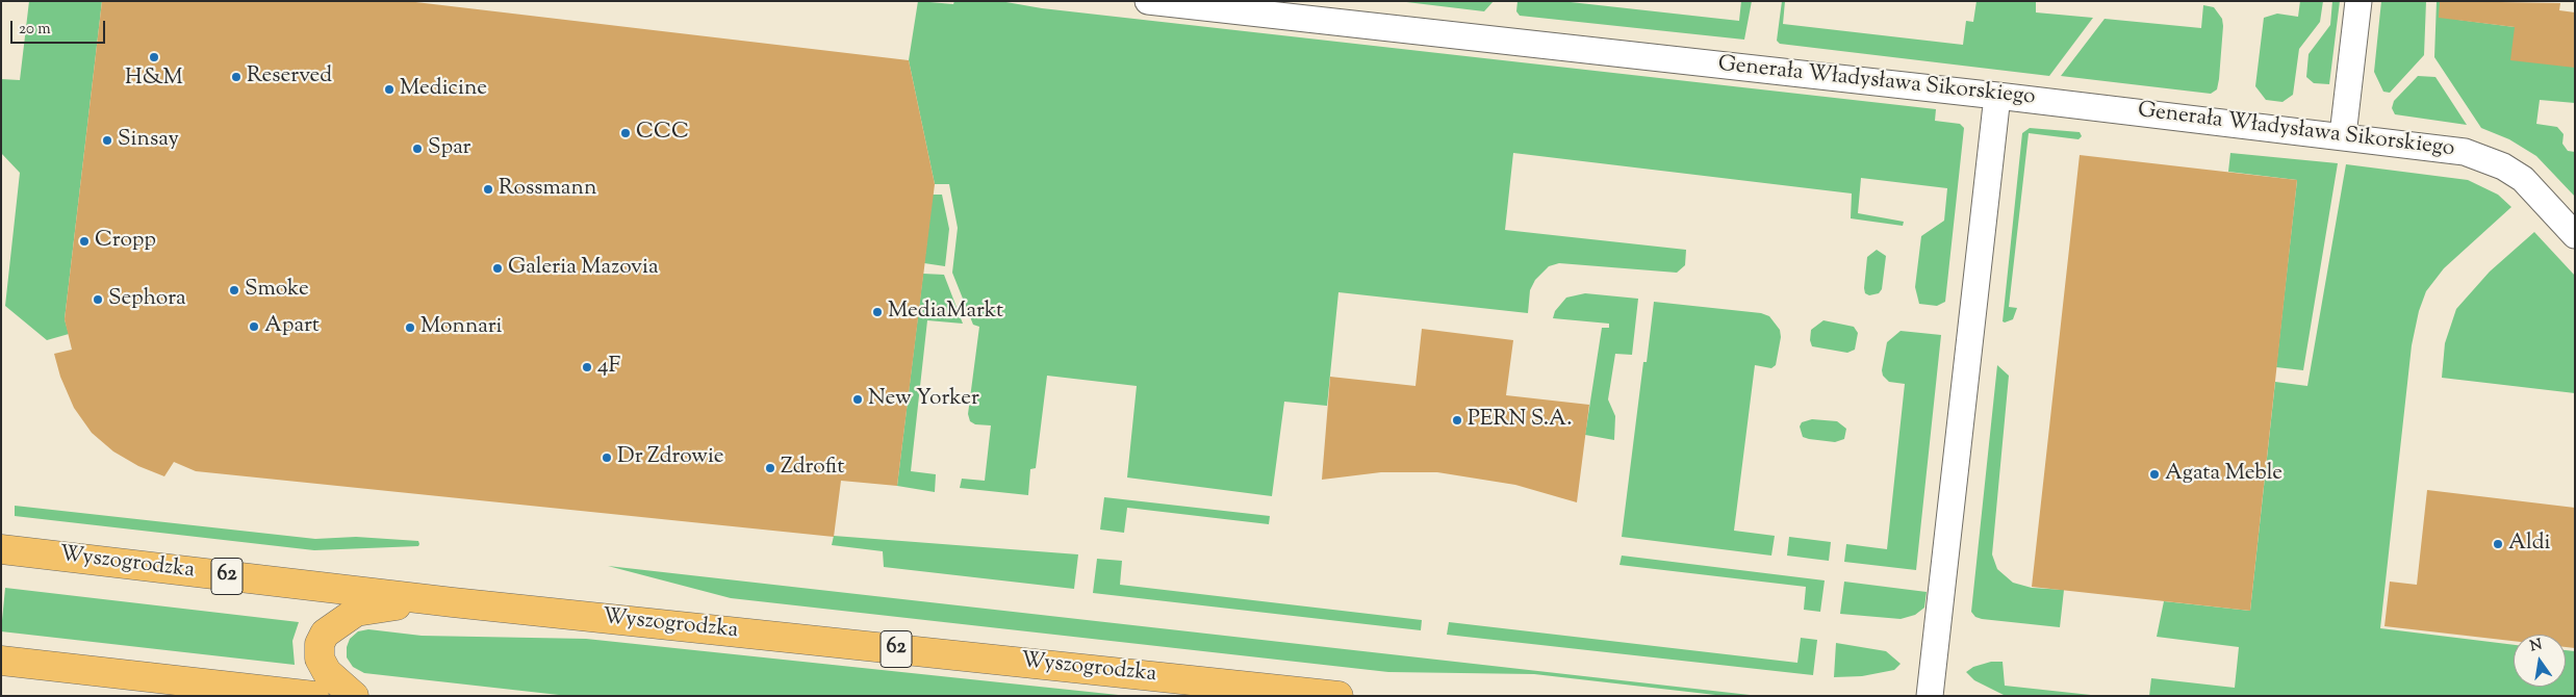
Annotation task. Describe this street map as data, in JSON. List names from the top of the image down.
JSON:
{
  "streets": {
    "main road": ["Wyszogrodzka", "62"],
    "street": ["Generała Władysława Sikorskiego"]
  },
  "places": [
    "H&M",
    "Reserved",
    "Medicine",
    "CCC",
    "Sinsay",
    "Spar",
    "Rossmann",
    "Cropp",
    "Galeria Mazovia",
    "Smoke",
    "Sephora",
    "MediaMarkt",
    "Apart",
    "Monnari",
    "4F",
    "New Yorker",
    "PERN S.A.",
    "Dr Zdrowie",
    "Zdrofit",
    "Agata Meble",
    "Aldi"
  ],
  "scale_bar": "20 m",
  "north": "top"
}
